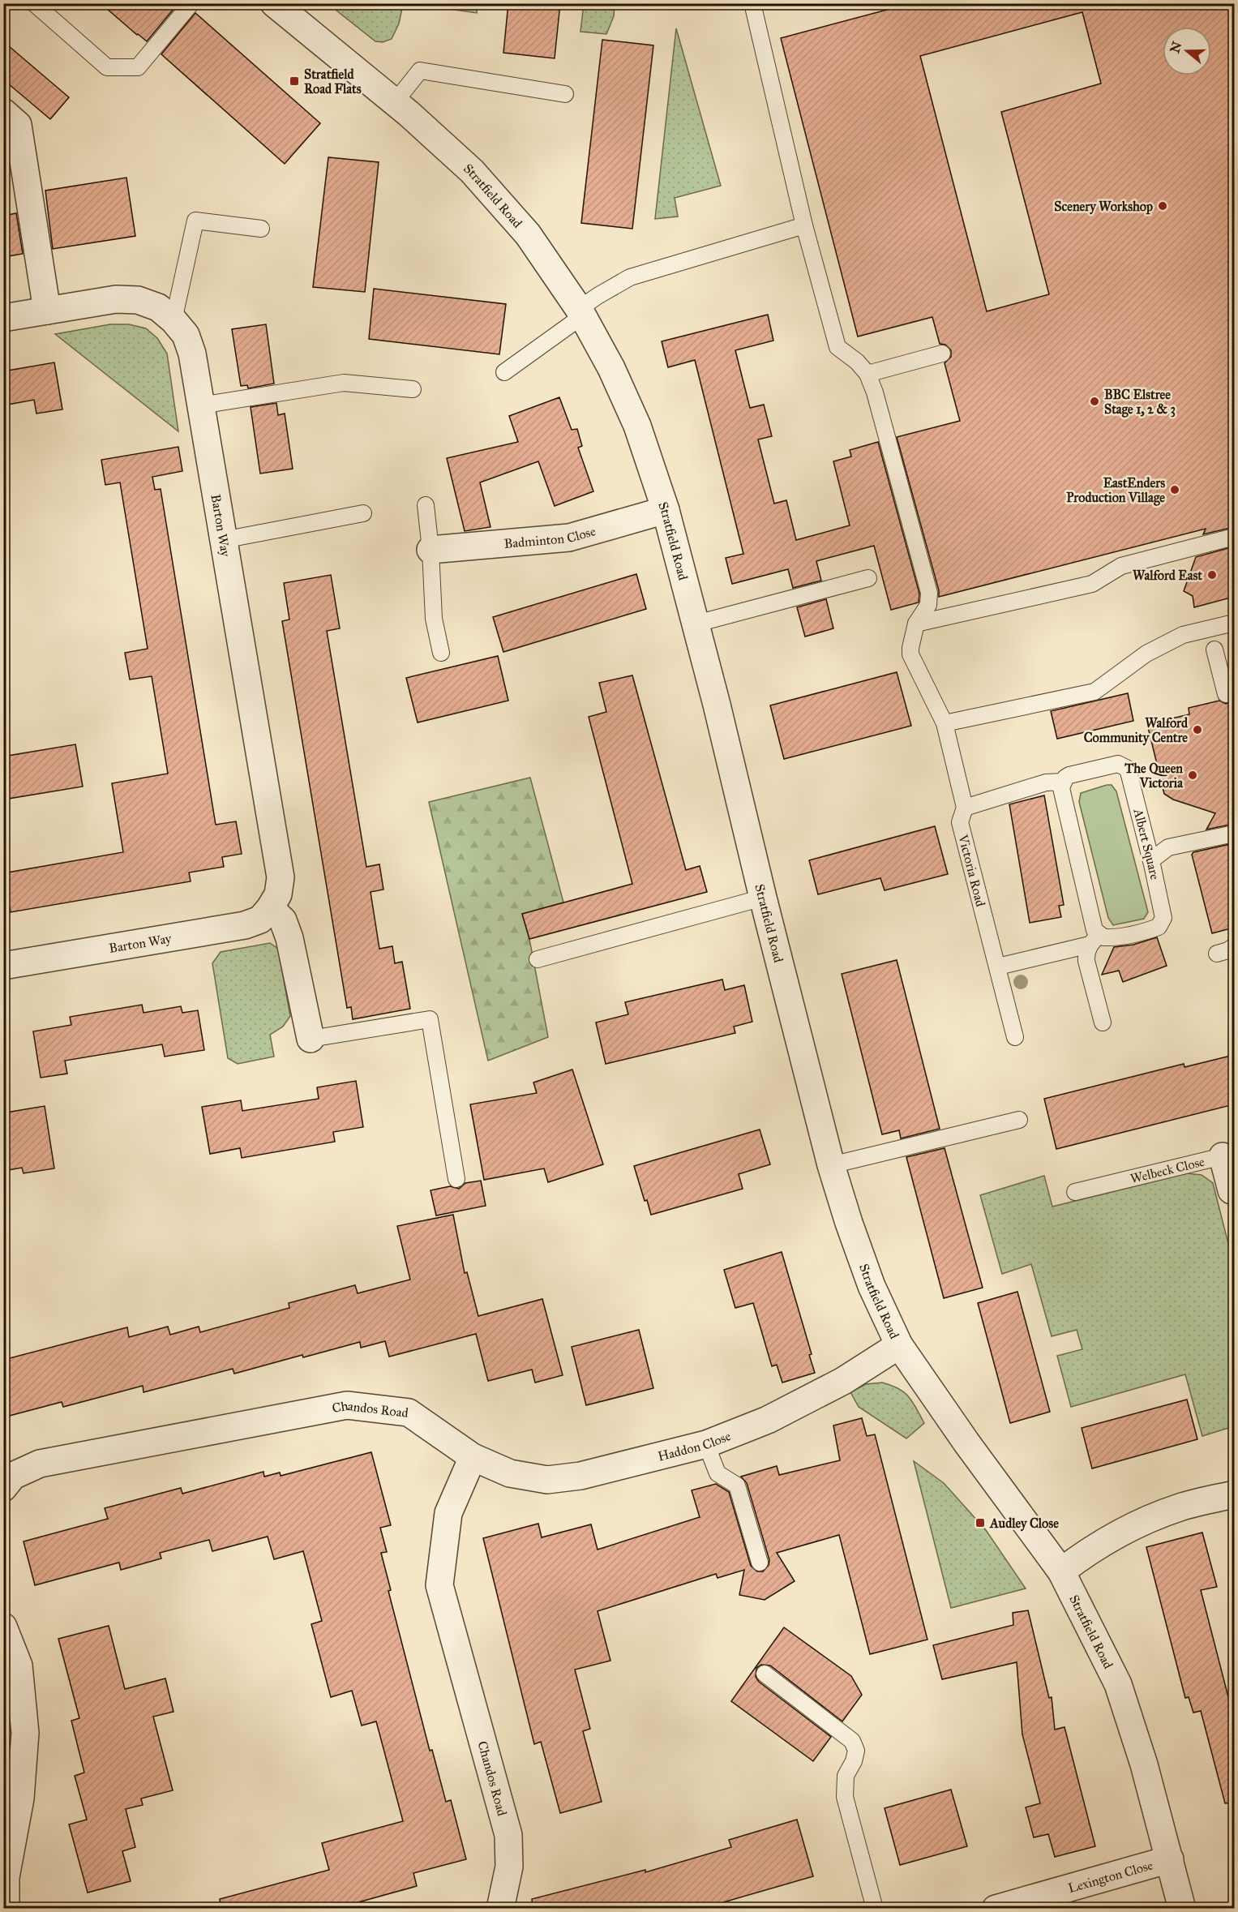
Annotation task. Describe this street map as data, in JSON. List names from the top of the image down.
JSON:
{
  "streets": {
    "street": [
      "Stratfield Road",
      "Barton Way",
      "Badminton Close",
      "Welbeck Close",
      "Chandos Road",
      "Haddon Close",
      "Lexington Close"
    ],
    "lane": ["Albert Square", "Victoria Road"]
  },
  "crossings": [
    ["Stratfield Road", "Badminton Close"],
    ["Stratfield Road", "Haddon Close"],
    ["Stratfield Road", "Lexington Close"],
    ["Albert Square", "Victoria Road"],
    ["Chandos Road", "Haddon Close"]
  ],
  "places": {
    "transit": ["Stratfield Road Flats", "Audley Close"],
    "other": [
      "Scenery Workshop",
      "BBC Elstree Stage 1, 2 & 3",
      "EastEnders Production Village",
      "Walford East",
      "Walford Community Centre",
      "The Queen Victoria"
    ]
  },
  "north": "left"
}
